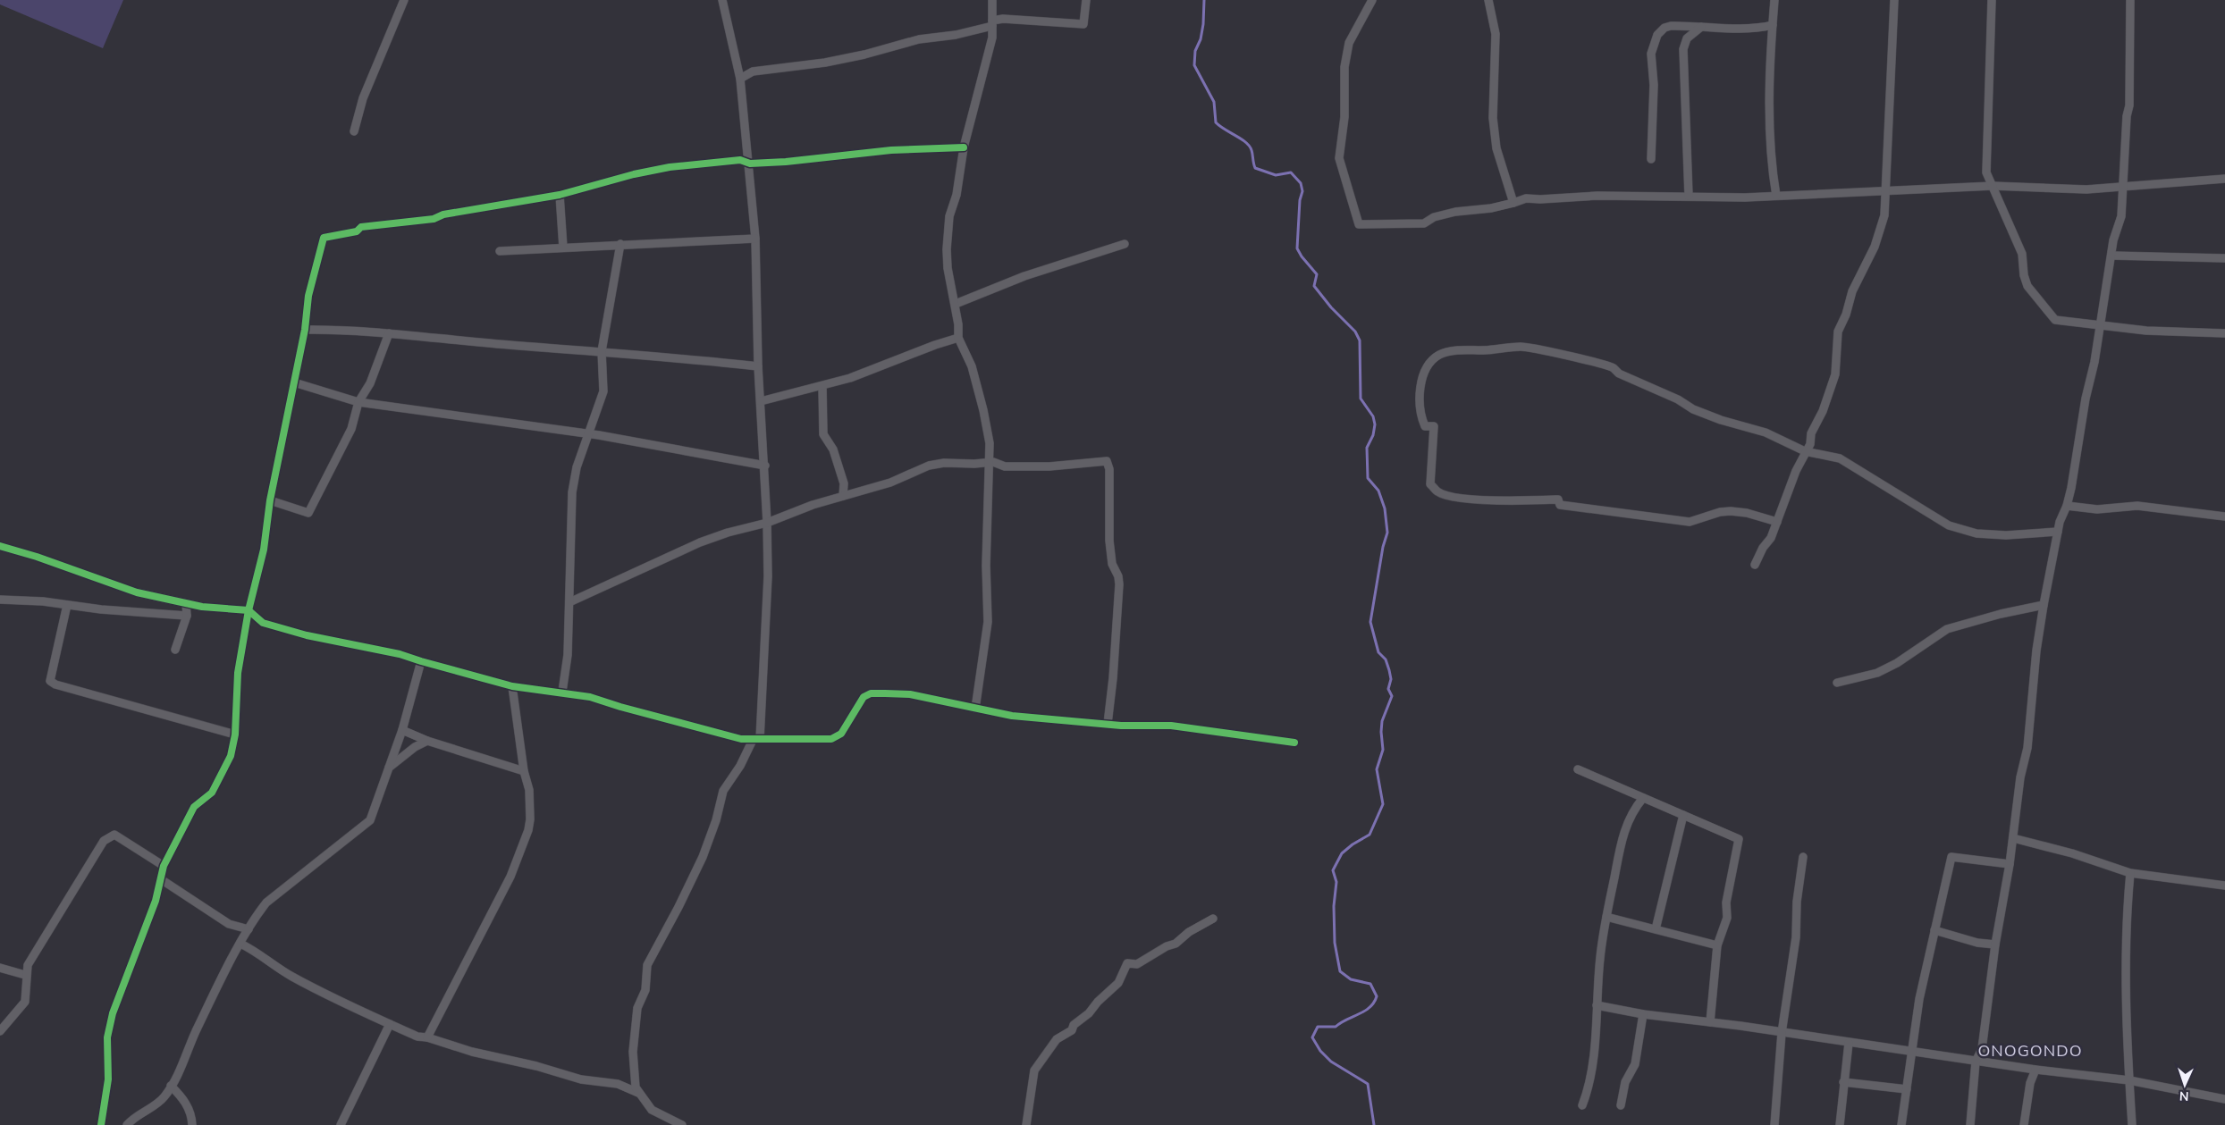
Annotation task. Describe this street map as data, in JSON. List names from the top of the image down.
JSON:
{
  "districts": ["ONOGONDO"],
  "north": "bottom"
}
